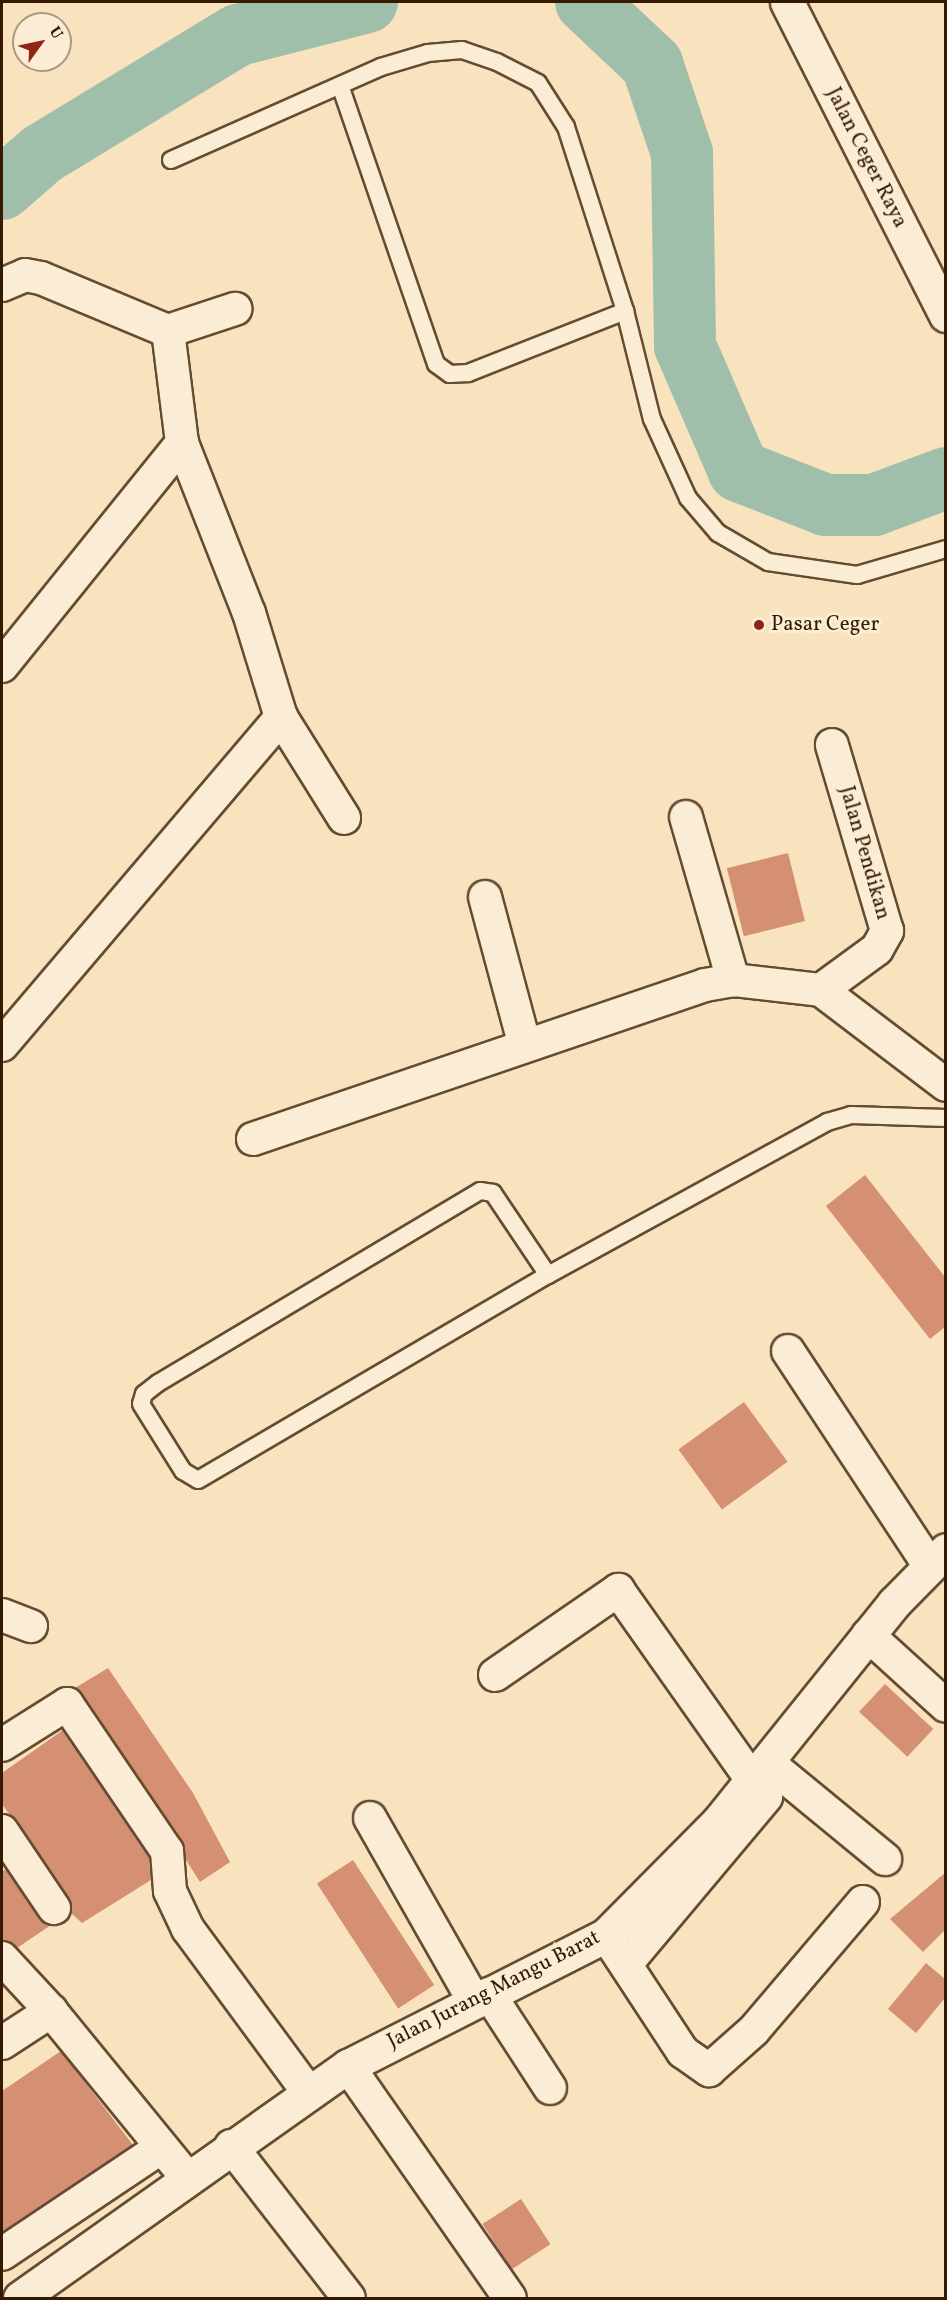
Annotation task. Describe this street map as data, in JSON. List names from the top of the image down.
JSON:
{
  "streets": {
    "street": ["Jalan Ceger Raya", "Jalan Pendikan", "Jalan Jurang Mangu Barat"]
  },
  "places": ["Pasar Ceger"],
  "north": "top right"
}
